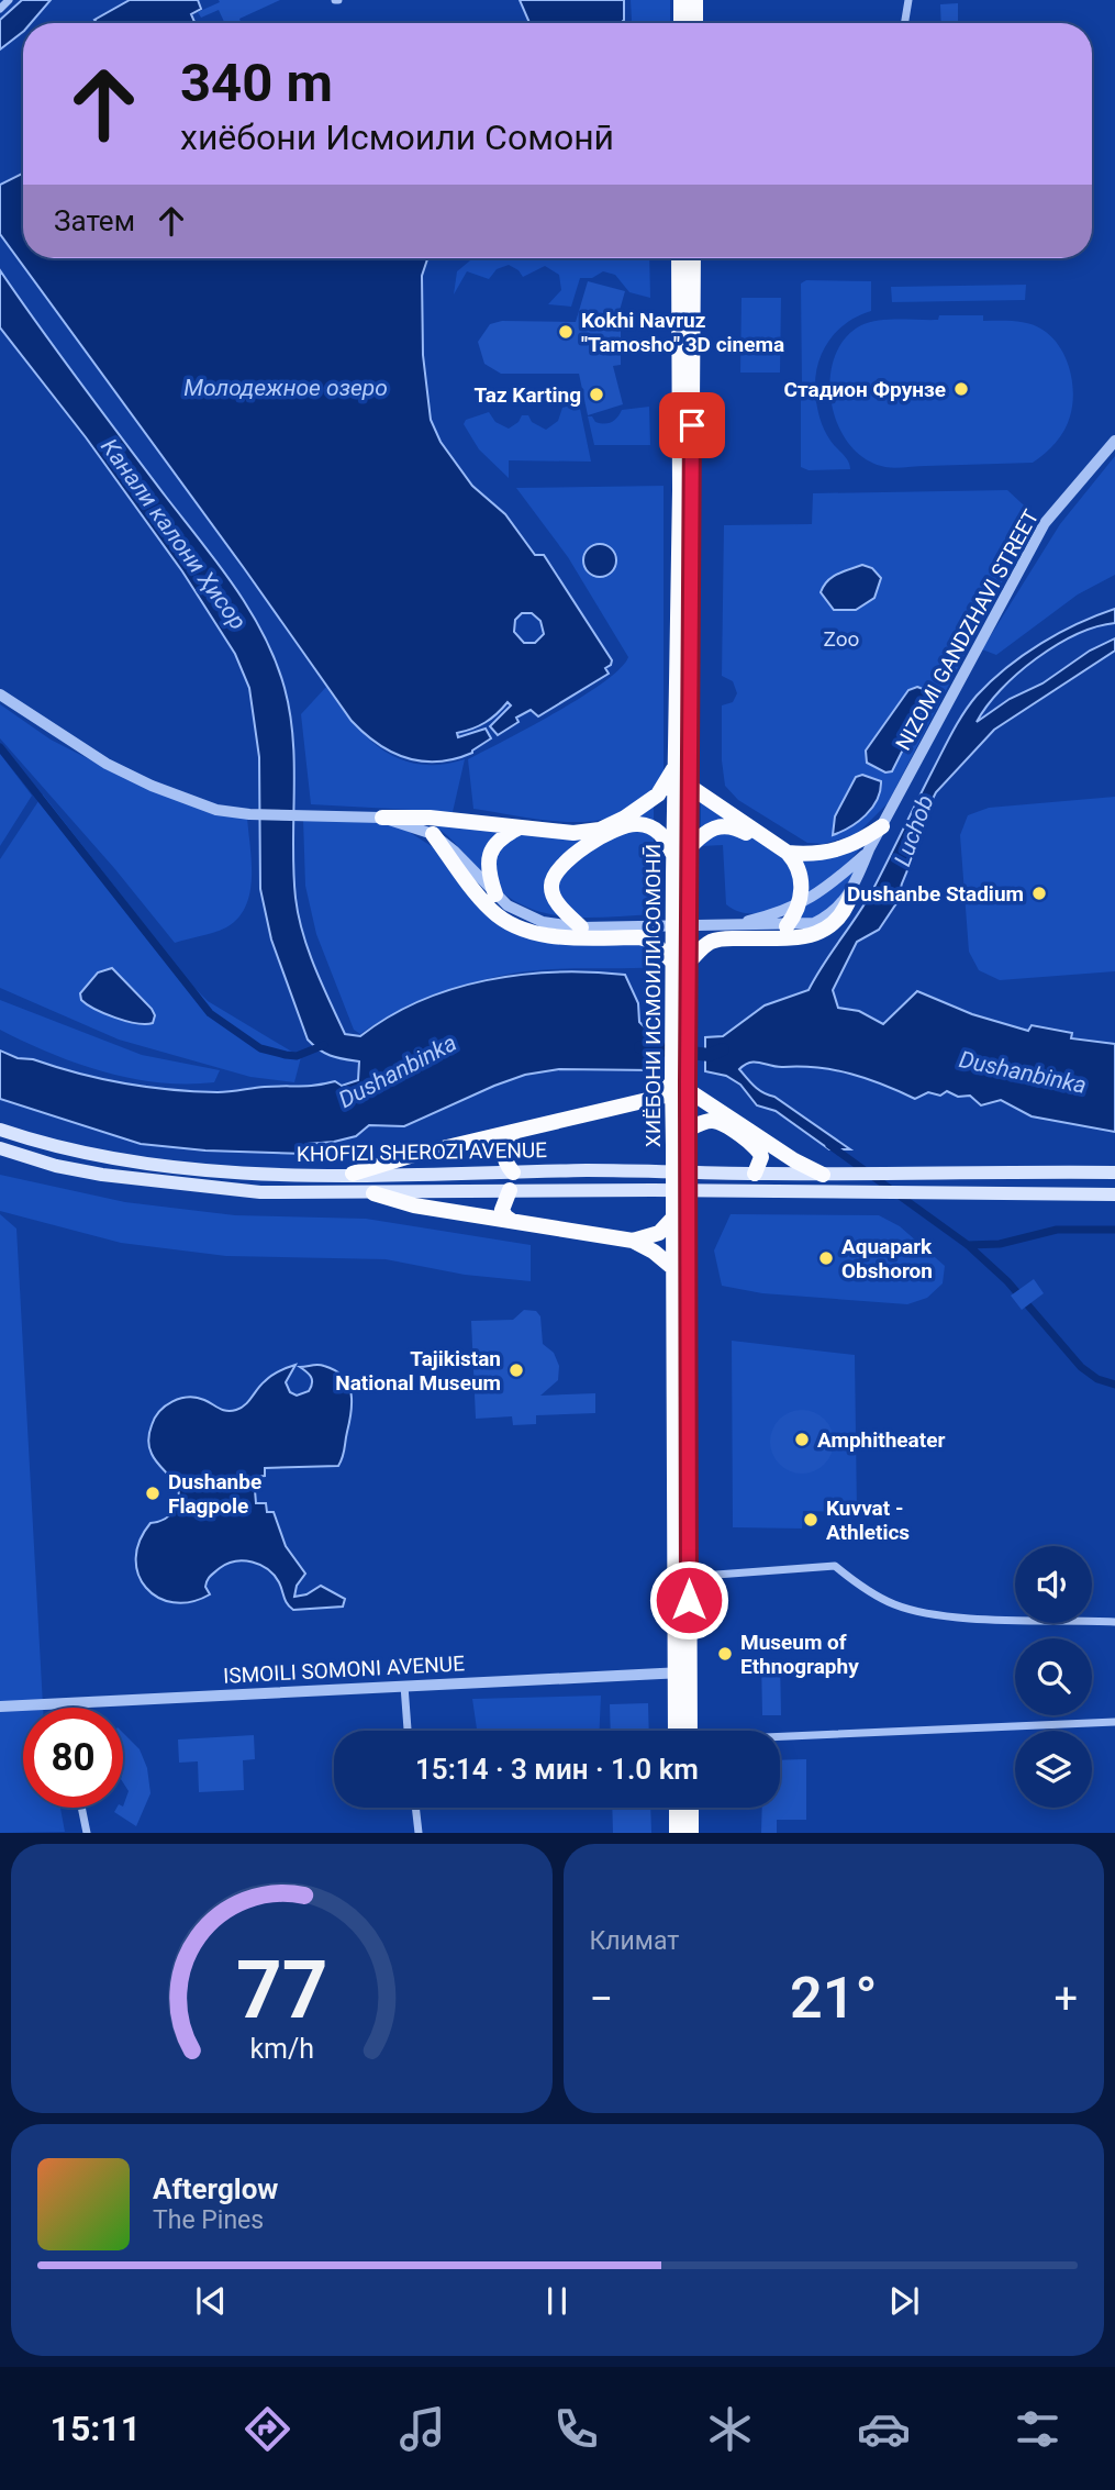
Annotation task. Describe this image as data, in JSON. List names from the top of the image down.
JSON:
{
  "streets": {
    "highway": ["ХИЁБОНИ ИСМОИЛИ СОМОНӢ"],
    "main road": ["KHOFIZI SHEROZI AVENUE"],
    "street": ["NIZOMI GANDZHAVI STREET", "ISMOILI SOMONI AVENUE"]
  },
  "crossings": [
    ["ХИЁБОНИ ИСМОИЛИ СОМОНӢ", "ISMOILI SOMONI AVENUE"]
  ],
  "water": [
    "Молодежное озеро",
    "Канали калони Ҳисор",
    "Luchob",
    "Dushanbinka"
  ],
  "parks": ["Zoo"],
  "places": [
    "Kokhi Navruz \"Tamosho\" 3D cinema",
    "Стадион Фрунзе",
    "Taz Karting",
    "Dushanbe Stadium",
    "Aquapark Obshoron",
    "Tajikistan National Museum",
    "Amphitheater",
    "Dushanbe Flagpole",
    "Kuvvat - Athletics",
    "Museum of Ethnography"
  ],
  "page": {
    "turn": ["340 m", "хиёбони Исмоили Сомонӣ"],
    "then": "Затем",
    "limit": "80",
    "trip": "15:14 · 3 мин · 1.0 km",
    "tile": "Климат",
    "heat": ["−", "21°", "+"],
    "song": ["Afterglow", "The Pines"],
    "tabs": "15:11",
    "gauge": ["77", "km/h"]
  }
}
